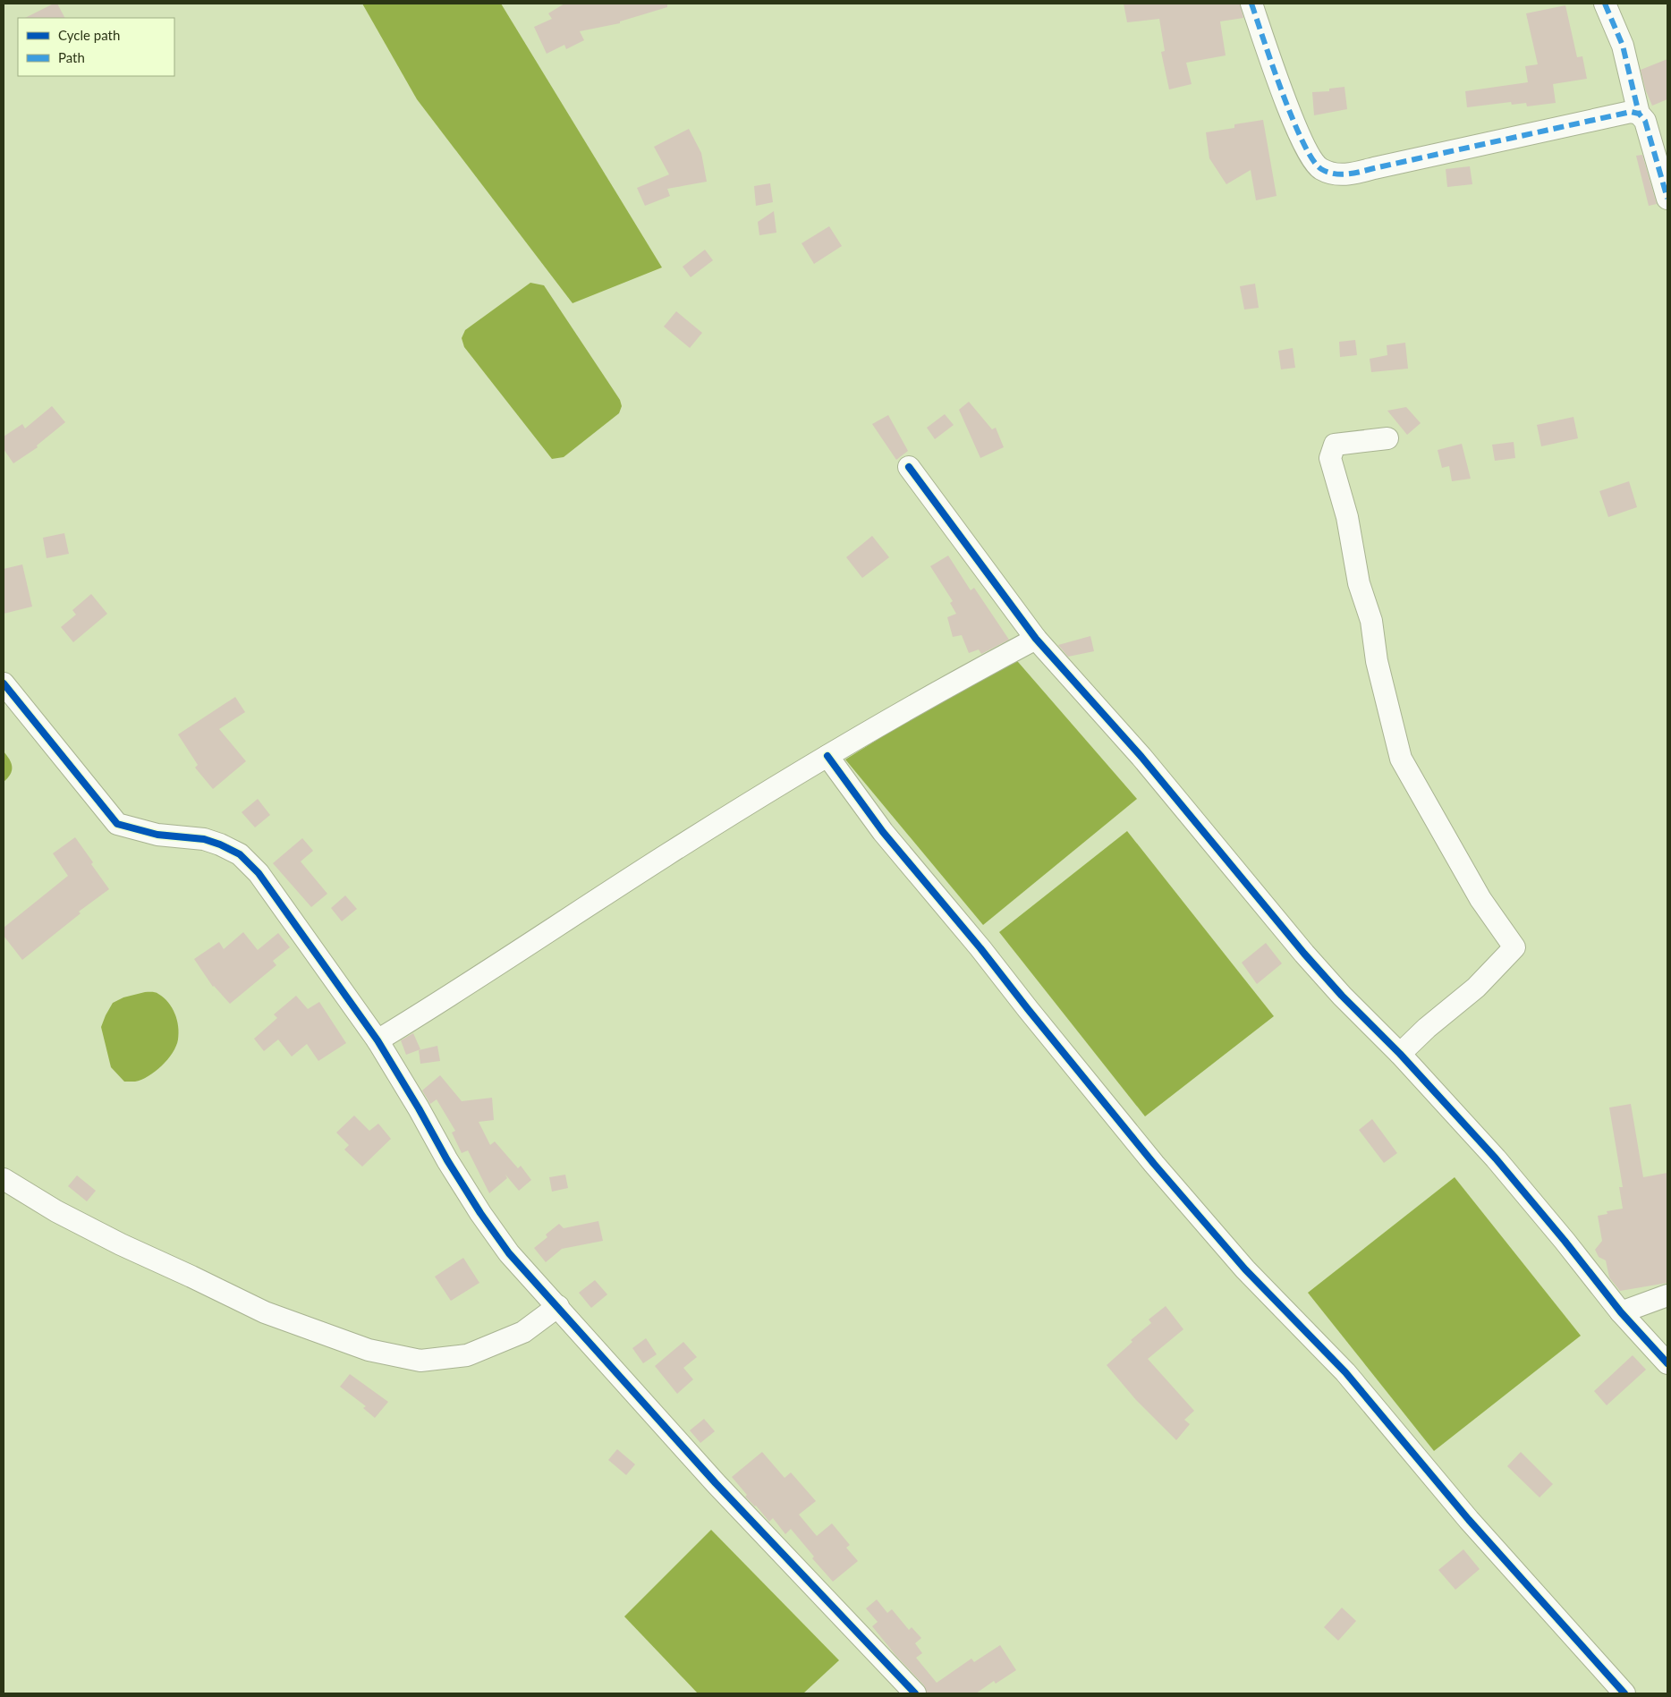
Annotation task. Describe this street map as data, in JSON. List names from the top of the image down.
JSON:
{
  "legend": ["Cycle path", "Path"]
}
